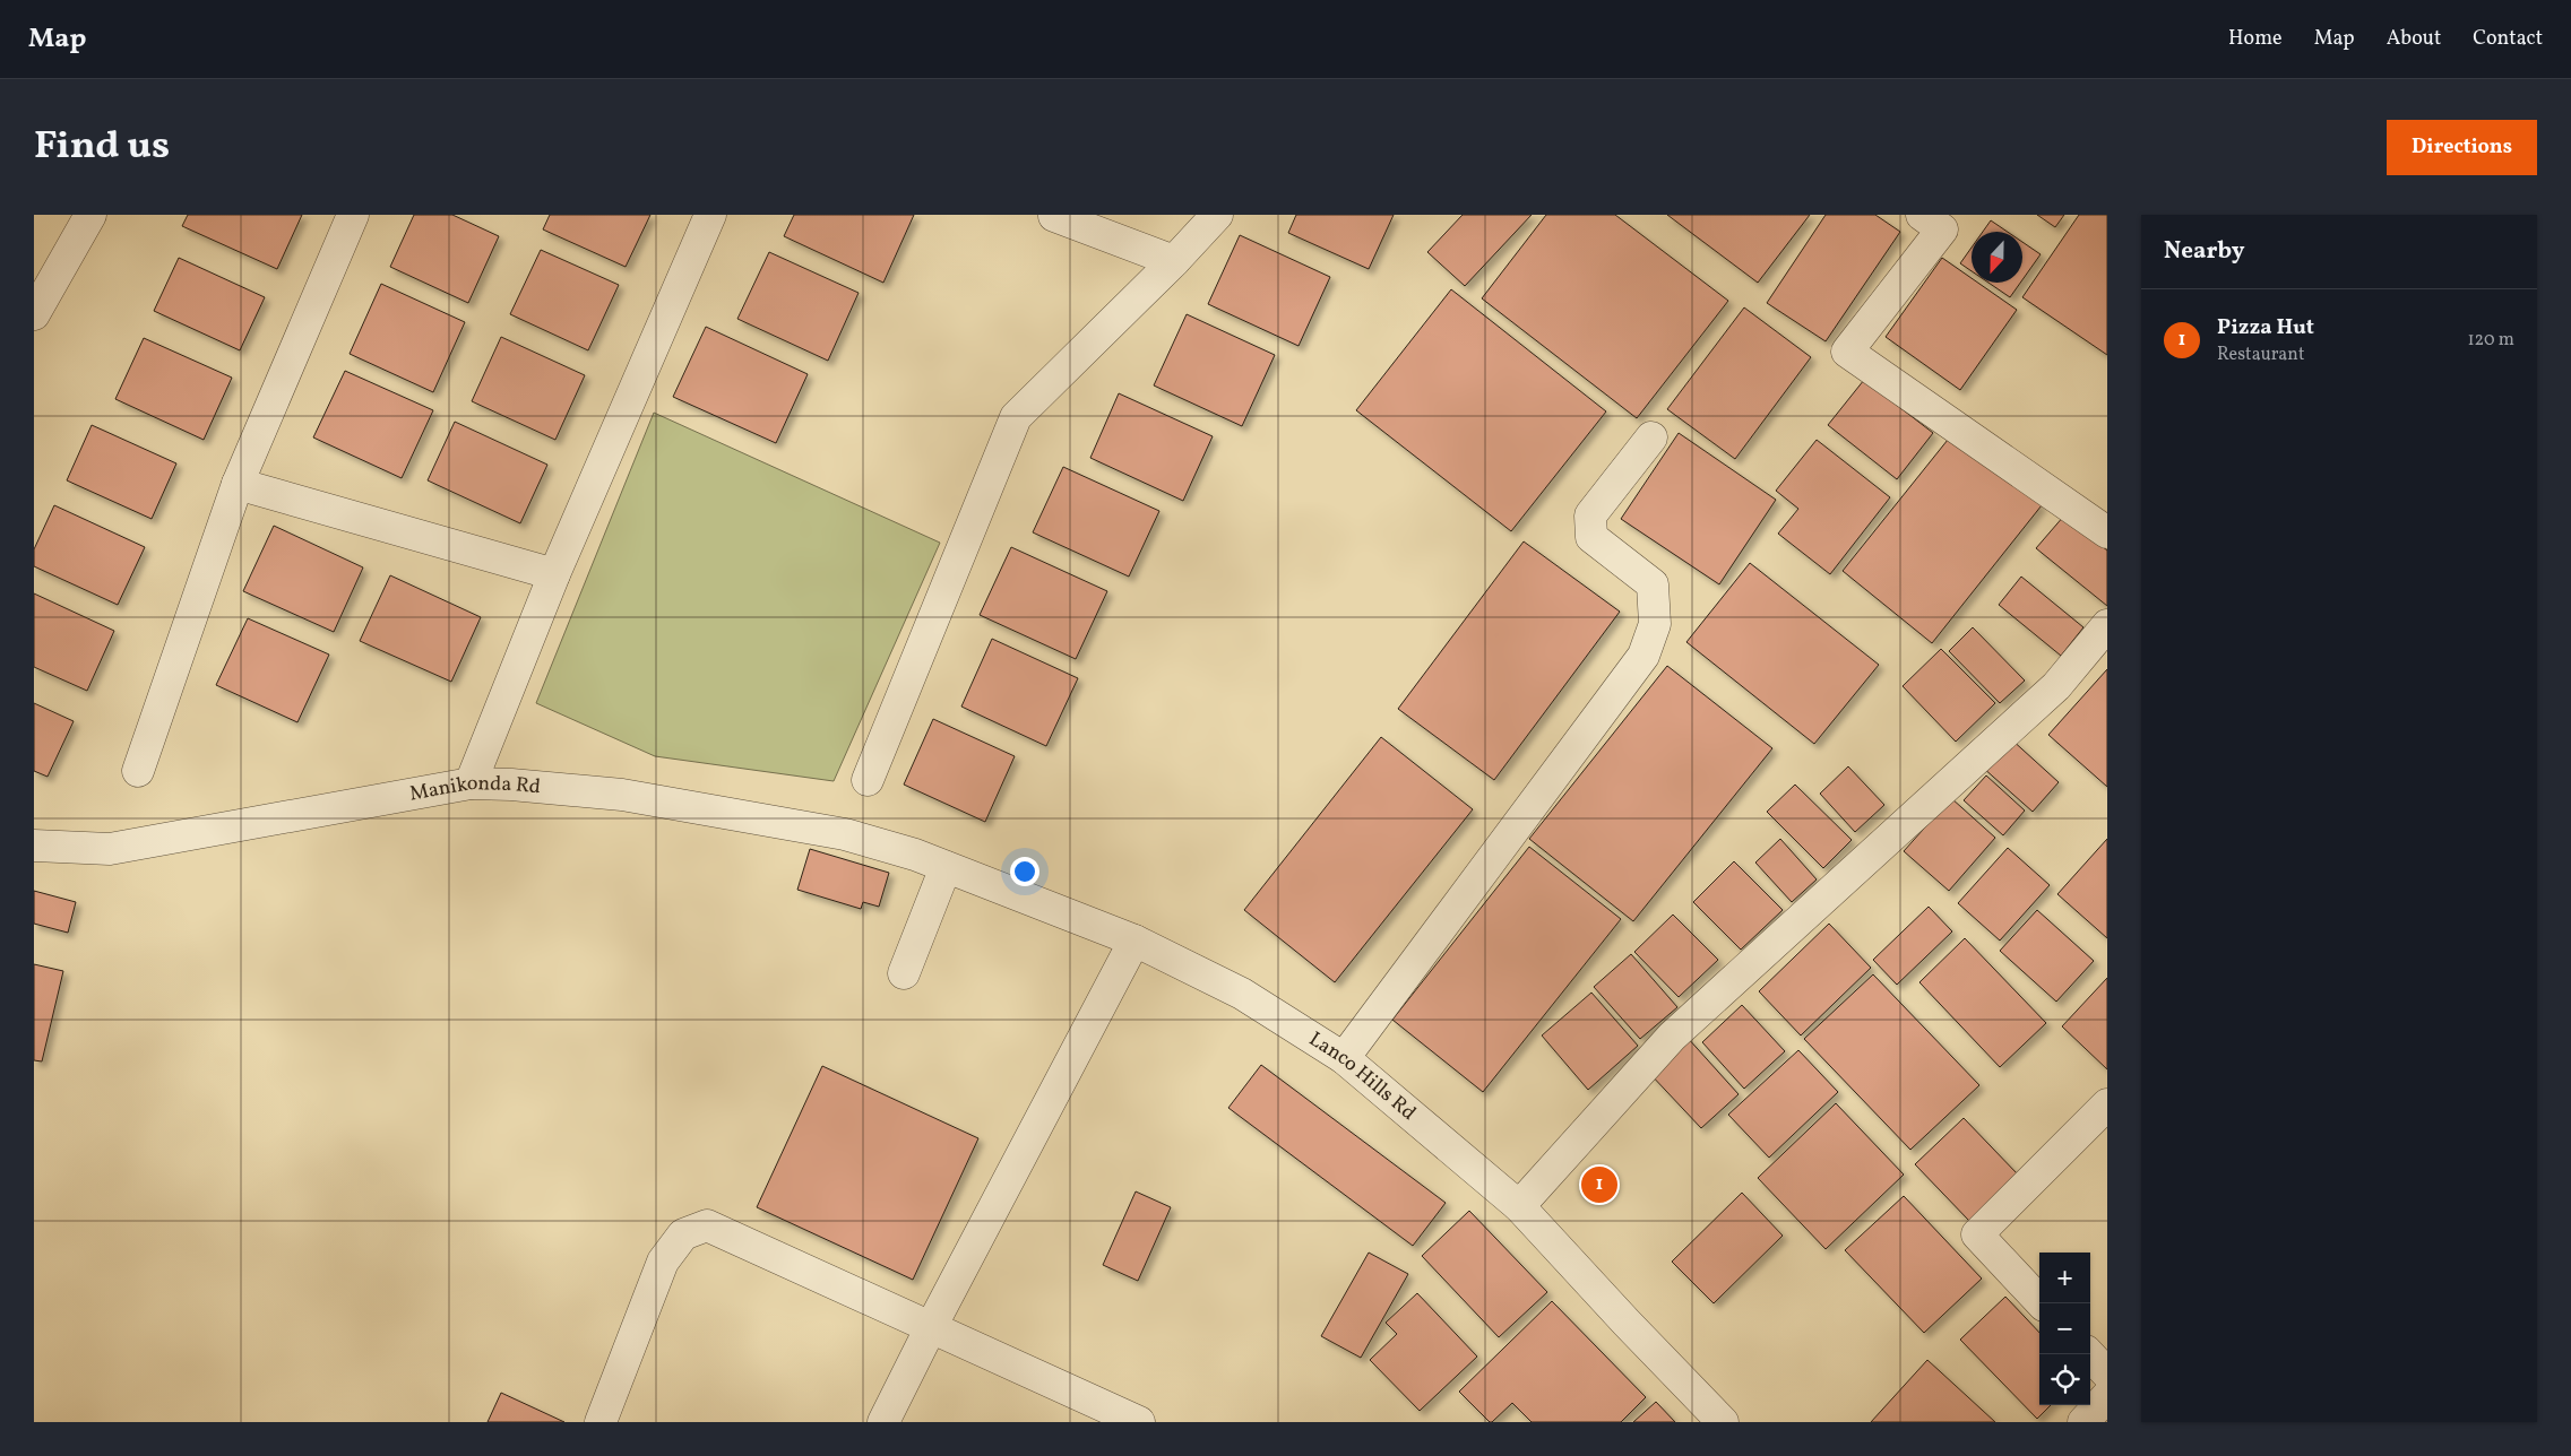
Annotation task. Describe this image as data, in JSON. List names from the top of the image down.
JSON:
{
  "streets": {
    "street": ["Manikonda Rd", "Lanco Hills Rd"]
  },
  "crossings": [
    ["Manikonda Rd", "Lanco Hills Rd"]
  ],
  "north": "bottom",
  "page": {
    "header": "Map",
    "nav": [
      "Home",
      "Map",
      "About",
      "Contact"
    ],
    "title": "Find us",
    "buttons": "Directions",
    "heading": "Nearby",
    "list": [
      {
        "mark": "1",
        "name": "Pizza Hut",
        "note": "Restaurant",
        "value": "120 m"
      }
    ],
    "pins": "1",
    "map_buttons": ["+", "−"]
  }
}
